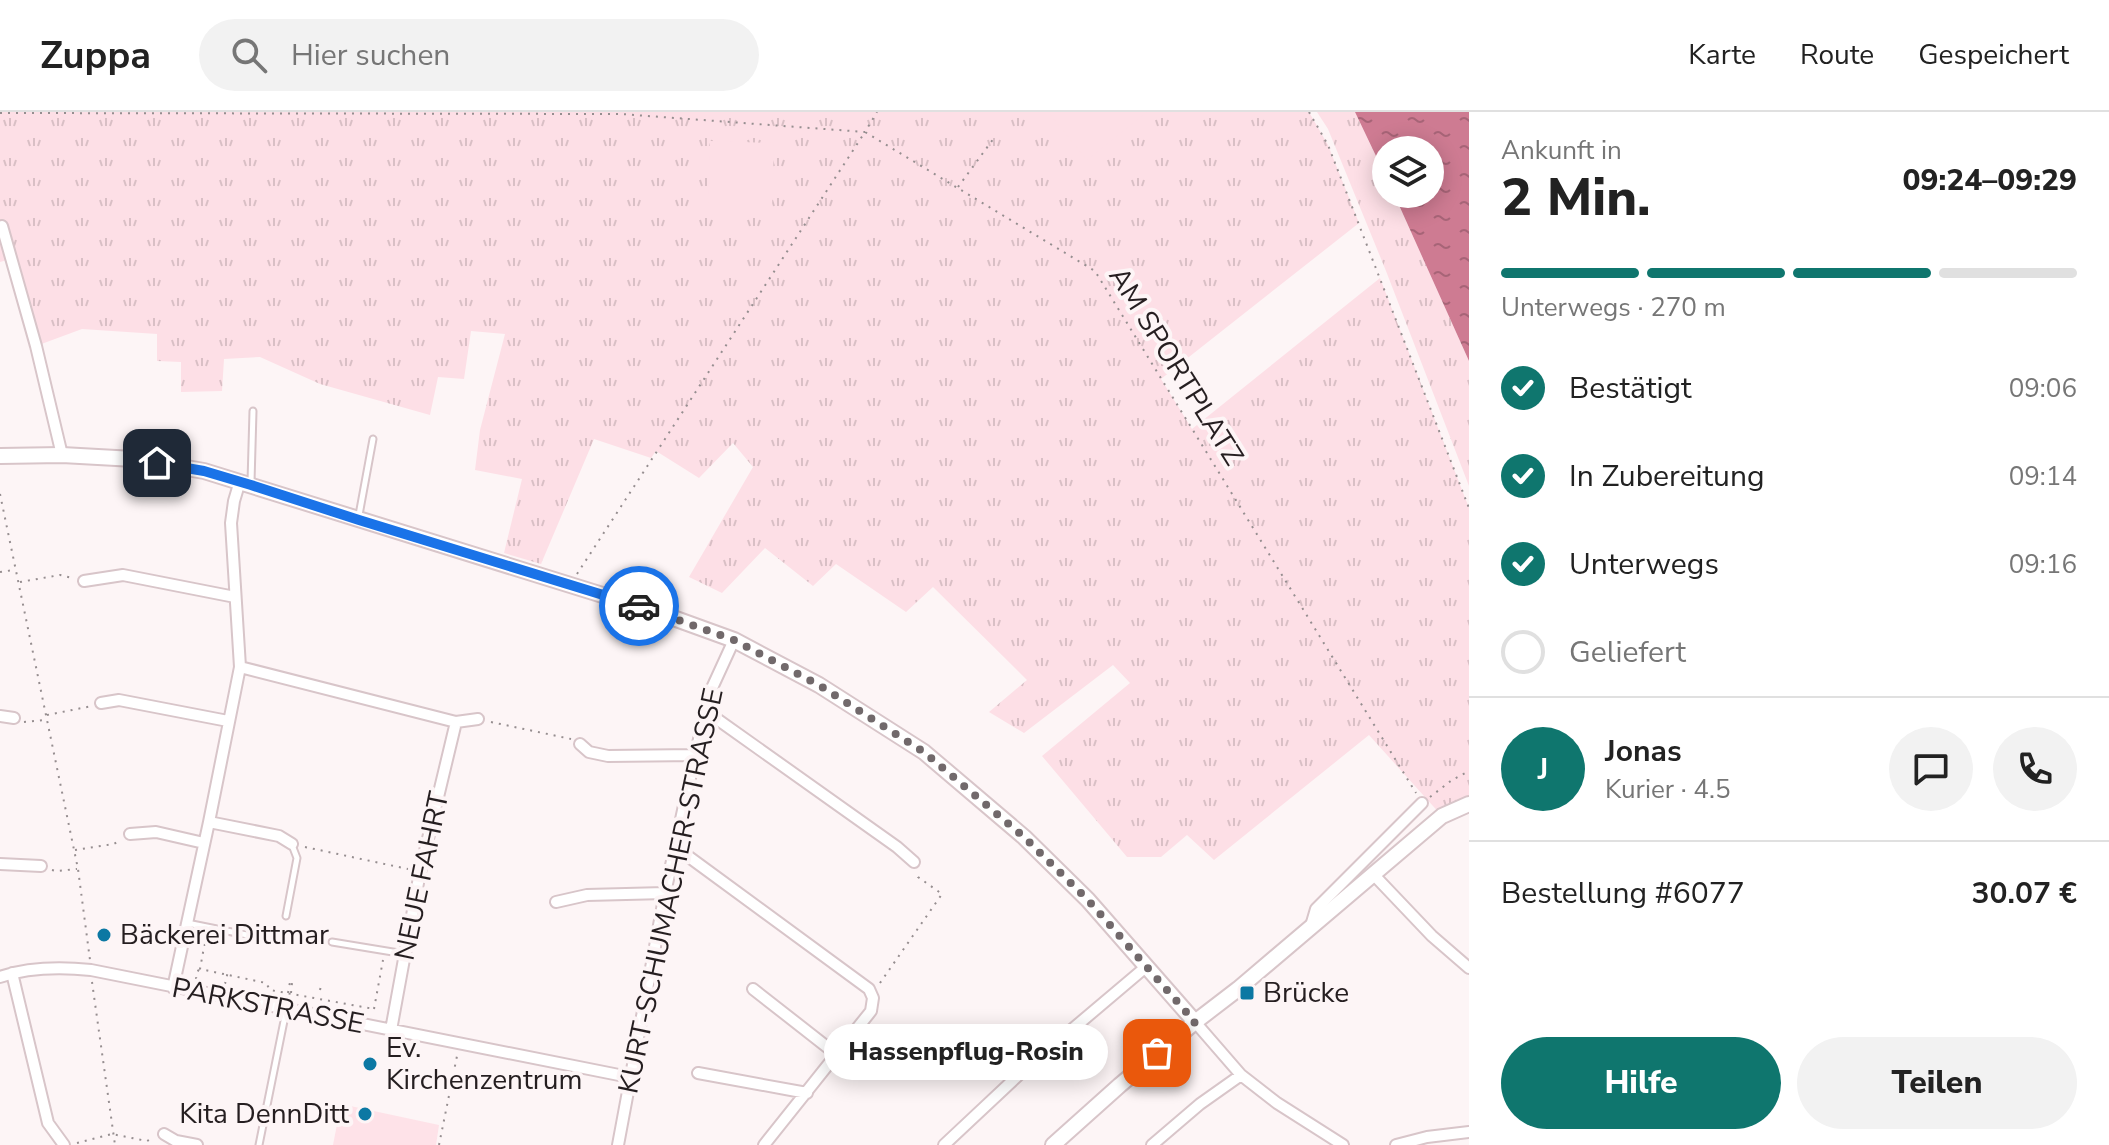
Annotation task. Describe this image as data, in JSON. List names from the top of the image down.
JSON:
{
  "streets": {
    "street": ["NEUE FAHRT", "KURT-SCHUMACHER-STRASSE", "PARKSTRASSE"],
    "path": ["AM SPORTPLATZ"]
  },
  "crossings": [
    ["NEUE FAHRT", "PARKSTRASSE"],
    ["KURT-SCHUMACHER-STRASSE", "PARKSTRASSE"]
  ],
  "places": {
    "other": [
      "Bäckerei Dittmar",
      "Hassenpflug-Rosin",
      "Ev. Kirchenzentrum",
      "Kita DennDitt"
    ],
    "transit": ["Brücke"]
  },
  "page": {
    "header": "Zuppa",
    "search": "Hier suchen",
    "nav": ["Karte", "Route", "Gespeichert"],
    "heading": ["2 Min.", "Ankunft in", "09:24–09:29"],
    "panel": [
      "Jonas",
      "Kurier · 4.5",
      "Bestellung #6077",
      "30.07 €"
    ],
    "bar": "Unterwegs · 270 m",
    "list": [
      ["Bestätigt", "09:06"],
      ["In Zubereitung", "09:14"],
      ["Unterwegs", "09:16"],
      "Geliefert"
    ],
    "round": "J",
    "buttons": ["Hilfe", "Teilen"],
    "bubble": "Hassenpflug-Rosin"
  }
}
